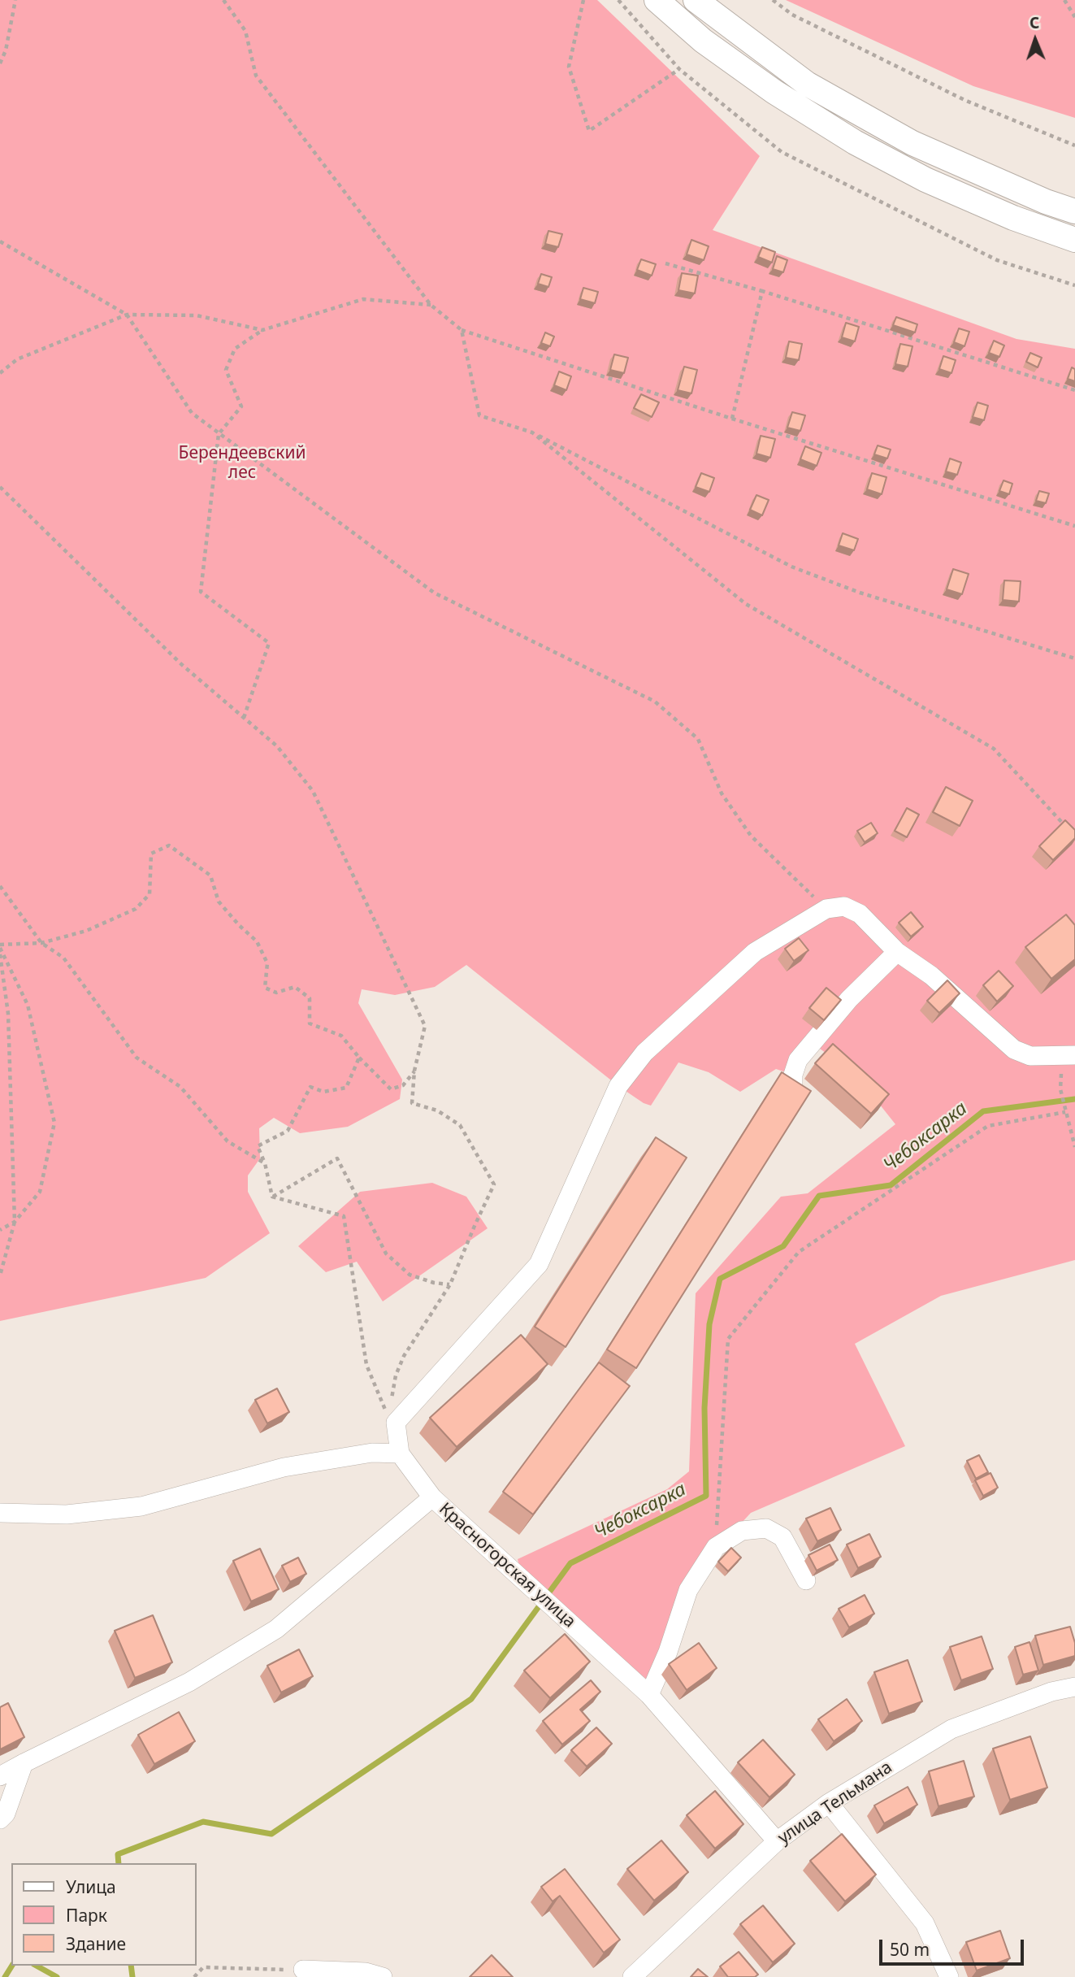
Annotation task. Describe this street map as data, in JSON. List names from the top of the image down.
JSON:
{
  "streets": {
    "street": ["Красногорская улица", "улица Тельмана"]
  },
  "crossings": [
    ["Красногорская улица", "улица Тельмана"]
  ],
  "water": ["Чебоксарка"],
  "parks": ["Берендеевский лес"],
  "legend": ["Улица", "Парк", "Здание"],
  "scale_bar": "50 m",
  "north": "top"
}
